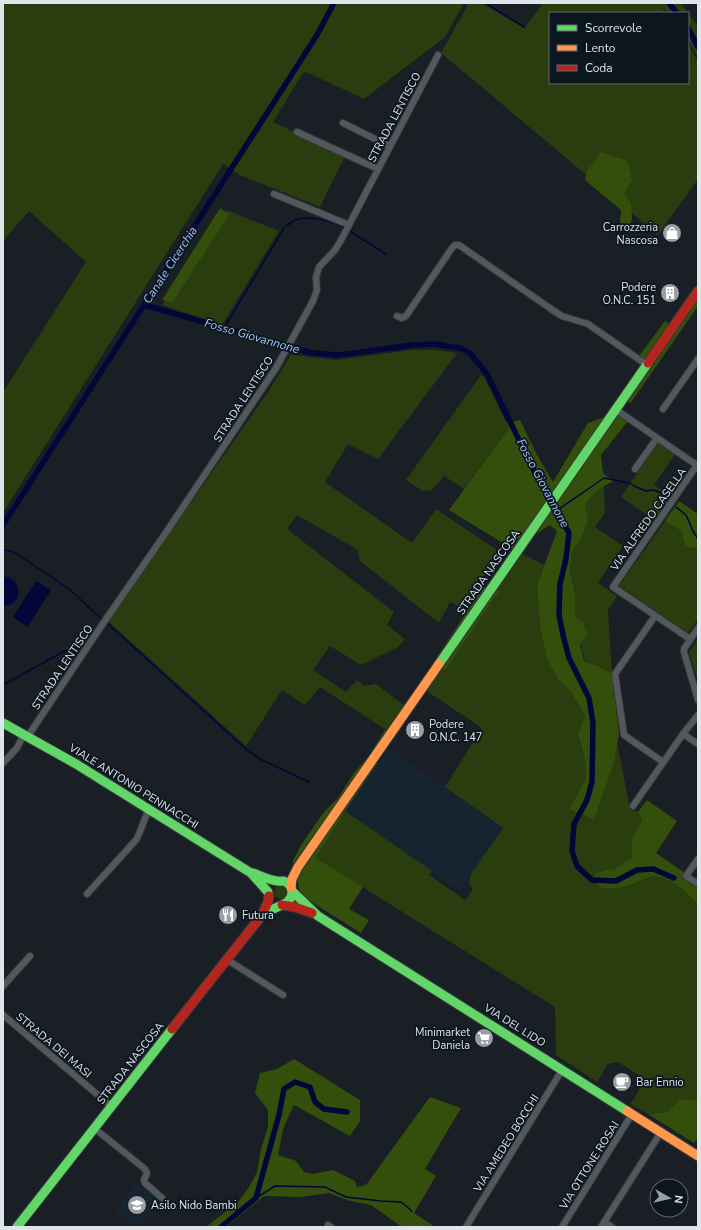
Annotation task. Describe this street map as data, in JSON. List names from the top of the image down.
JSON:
{
  "streets": {
    "street": [
      "STRADA LENTISCO",
      "VIA ALFREDO CASELLA",
      "STRADA NASCOSA",
      "VIALE ANTONIO PENNACCHI",
      "VIA DEL LIDO",
      "STRADA DEI MASI",
      "VIA AMEDEO BOCCHI",
      "VIA OTTONE ROSAI"
    ]
  },
  "crossings": [
    ["STRADA LENTISCO", "VIALE ANTONIO PENNACCHI"],
    ["STRADA NASCOSA", "VIALE ANTONIO PENNACCHI"],
    ["STRADA NASCOSA", "VIA DEL LIDO"],
    ["STRADA NASCOSA", "STRADA DEI MASI"],
    ["VIALE ANTONIO PENNACCHI", "VIA DEL LIDO"],
    ["VIA DEL LIDO", "VIA AMEDEO BOCCHI"],
    ["VIA DEL LIDO", "VIA OTTONE ROSAI"]
  ],
  "water": ["Canale Cicerchia", "Fosso Giovannone"],
  "places": {
    "shop": ["Carrozzeria Nascosa"],
    "building": ["Podere O.N.C. 151", "Podere O.N.C. 147"],
    "restaurant": ["Futura"],
    "supermarket": ["Minimarket Daniela"],
    "cafe": ["Bar Ennio"],
    "school or university": ["Asilo Nido Bambi"]
  },
  "legend": ["Scorrevole", "Lento", "Coda"],
  "north": "right"
}
